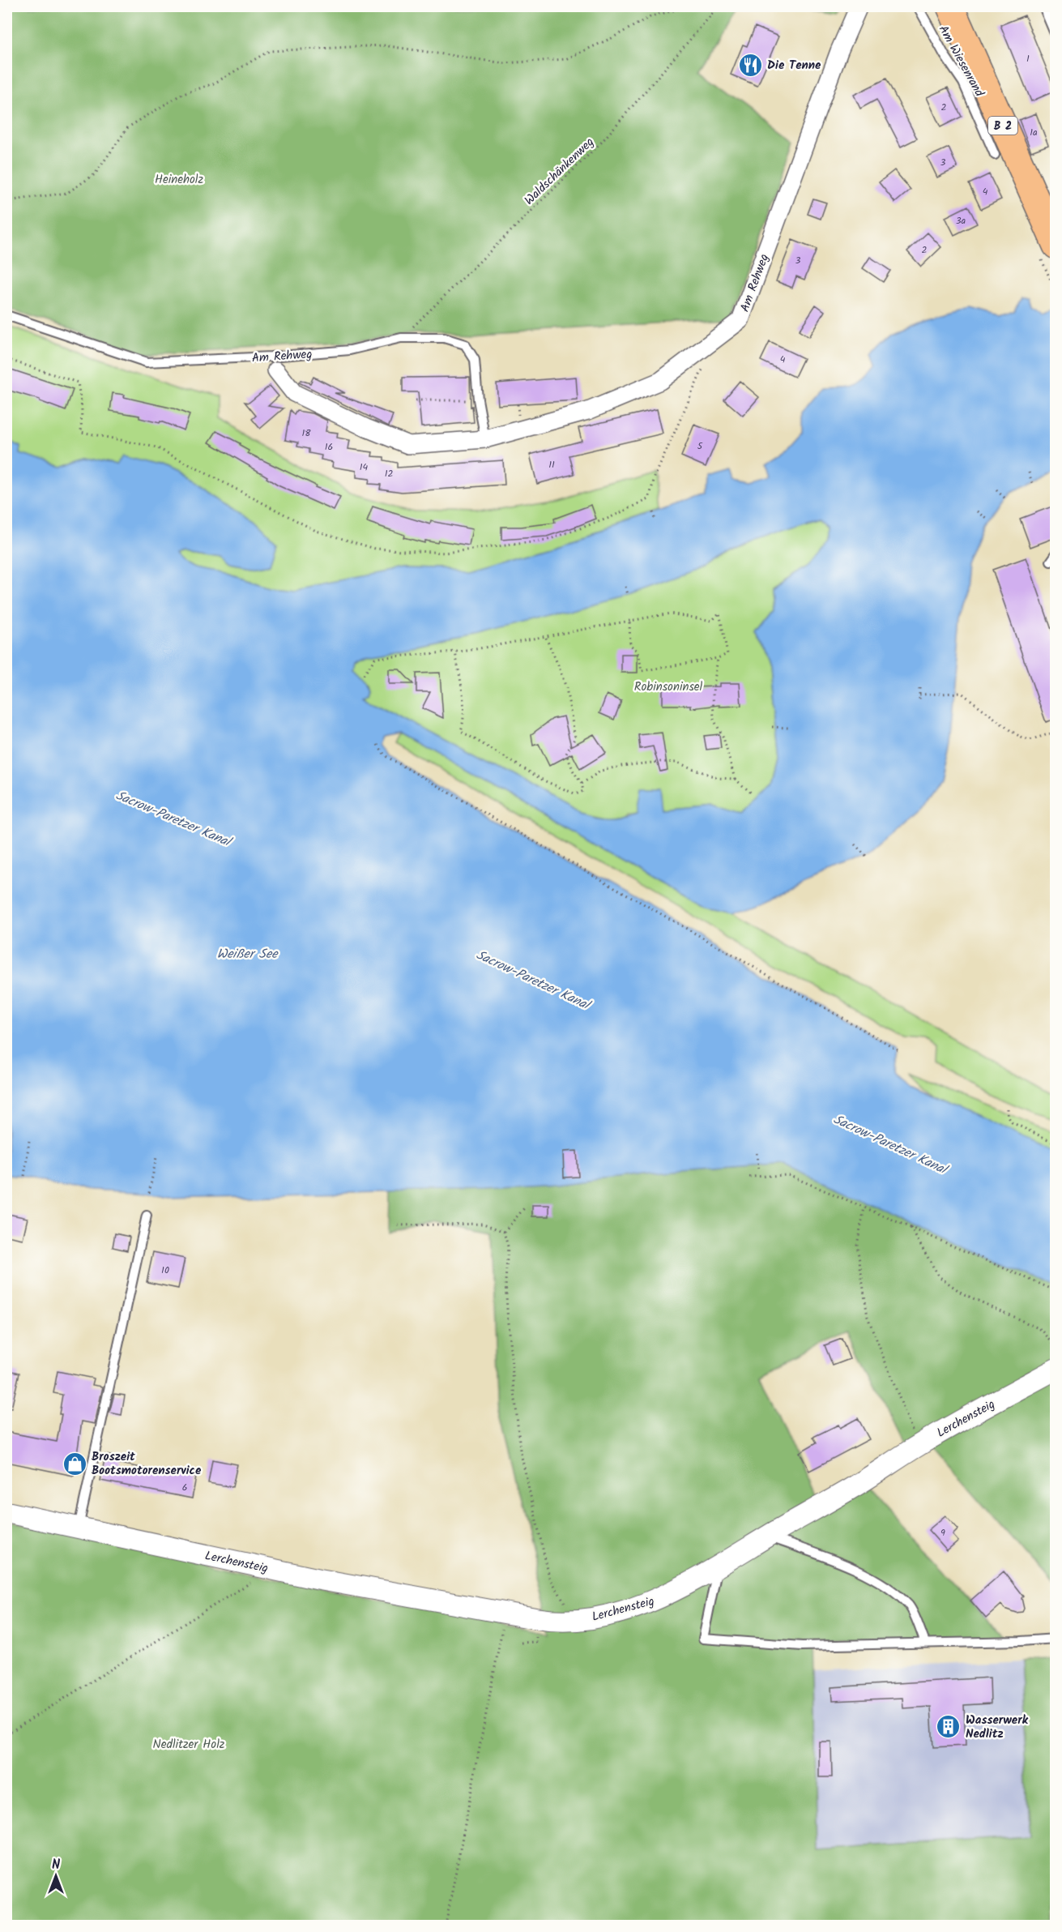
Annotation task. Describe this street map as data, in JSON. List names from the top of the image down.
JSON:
{
  "streets": {
    "main road": ["B 2"],
    "street": ["Am Rehweg", "Lerchensteig"],
    "lane": ["Am Wiesenrand"],
    "path": ["Waldschänkenweg"]
  },
  "crossings": [
    ["Waldschänkenweg", "Am Rehweg"]
  ],
  "water": ["Sacrow-Paretzer Kanal", "Weißer See"],
  "parks": ["Heineholz", "Robinsoninsel", "Nedlitzer Holz"],
  "places": {
    "restaurant": ["Die Tenne"],
    "shop": ["Broszeit Bootsmotorenservice"],
    "building": ["Wasserwerk Nedlitz"]
  },
  "house_numbers": [
    "1",
    "2",
    "1a",
    "3",
    "4",
    "3a",
    "2",
    "3",
    "4",
    "18",
    "5",
    "16",
    "11",
    "14",
    "12",
    "10",
    "6",
    "9"
  ],
  "north": "top"
}
